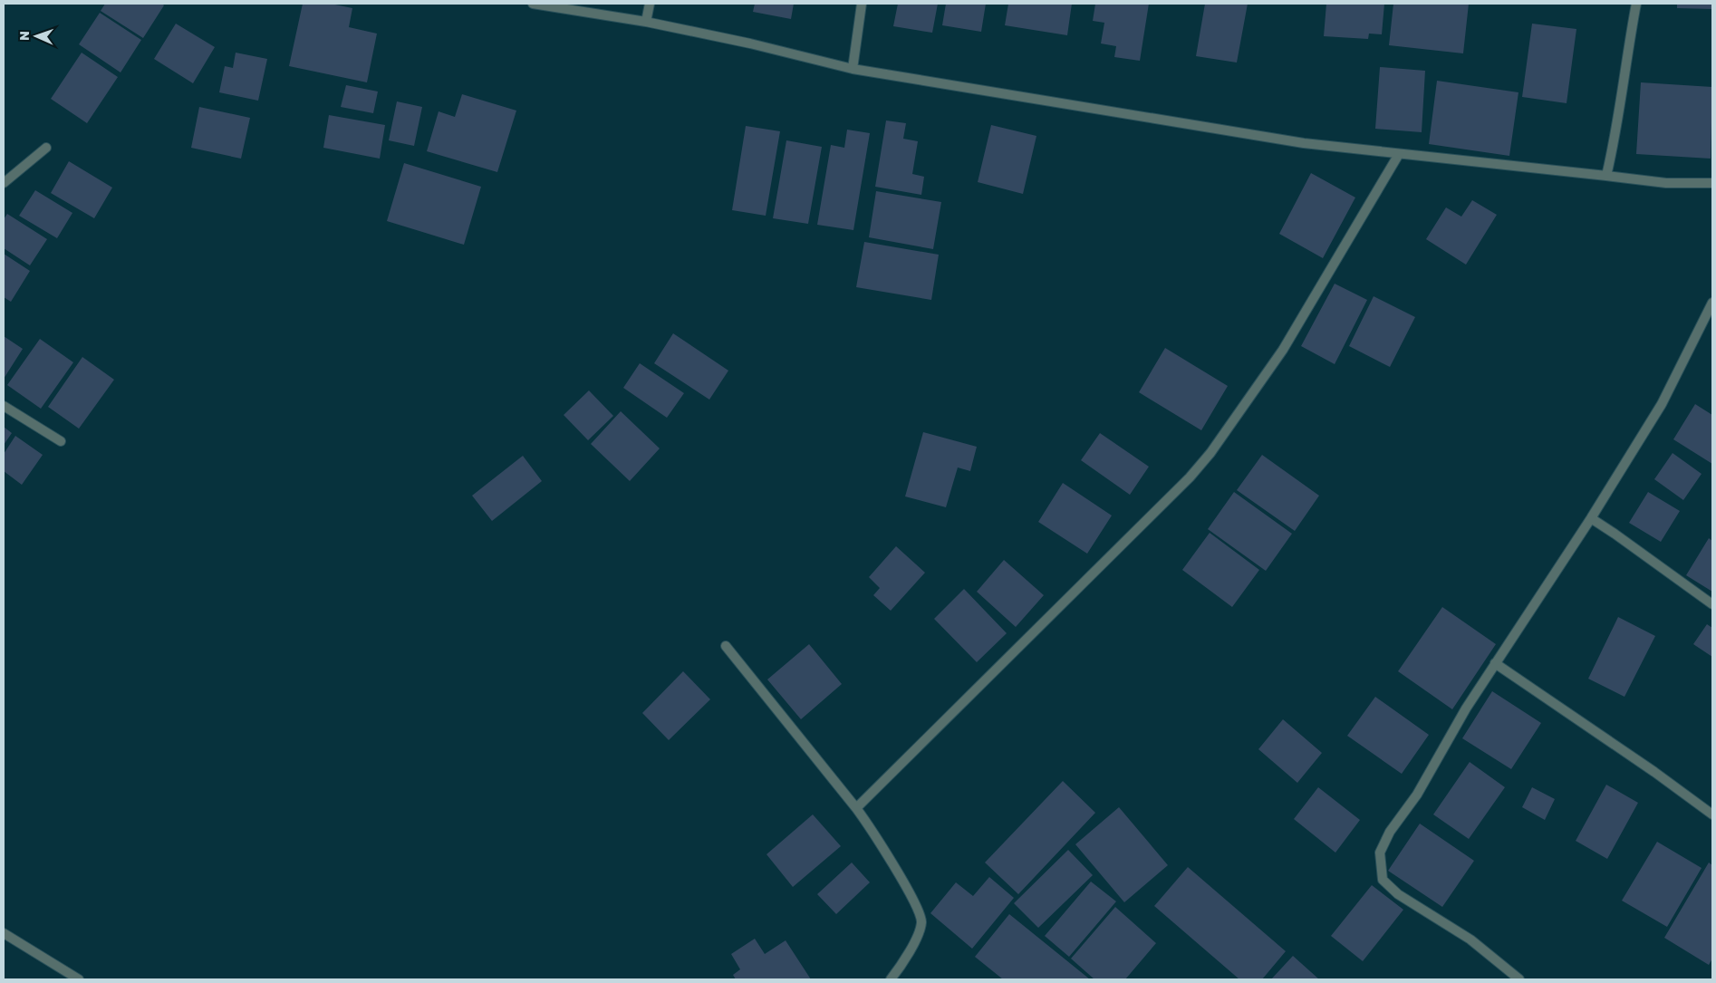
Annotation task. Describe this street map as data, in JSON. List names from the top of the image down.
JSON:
{
  "north": "left"
}
